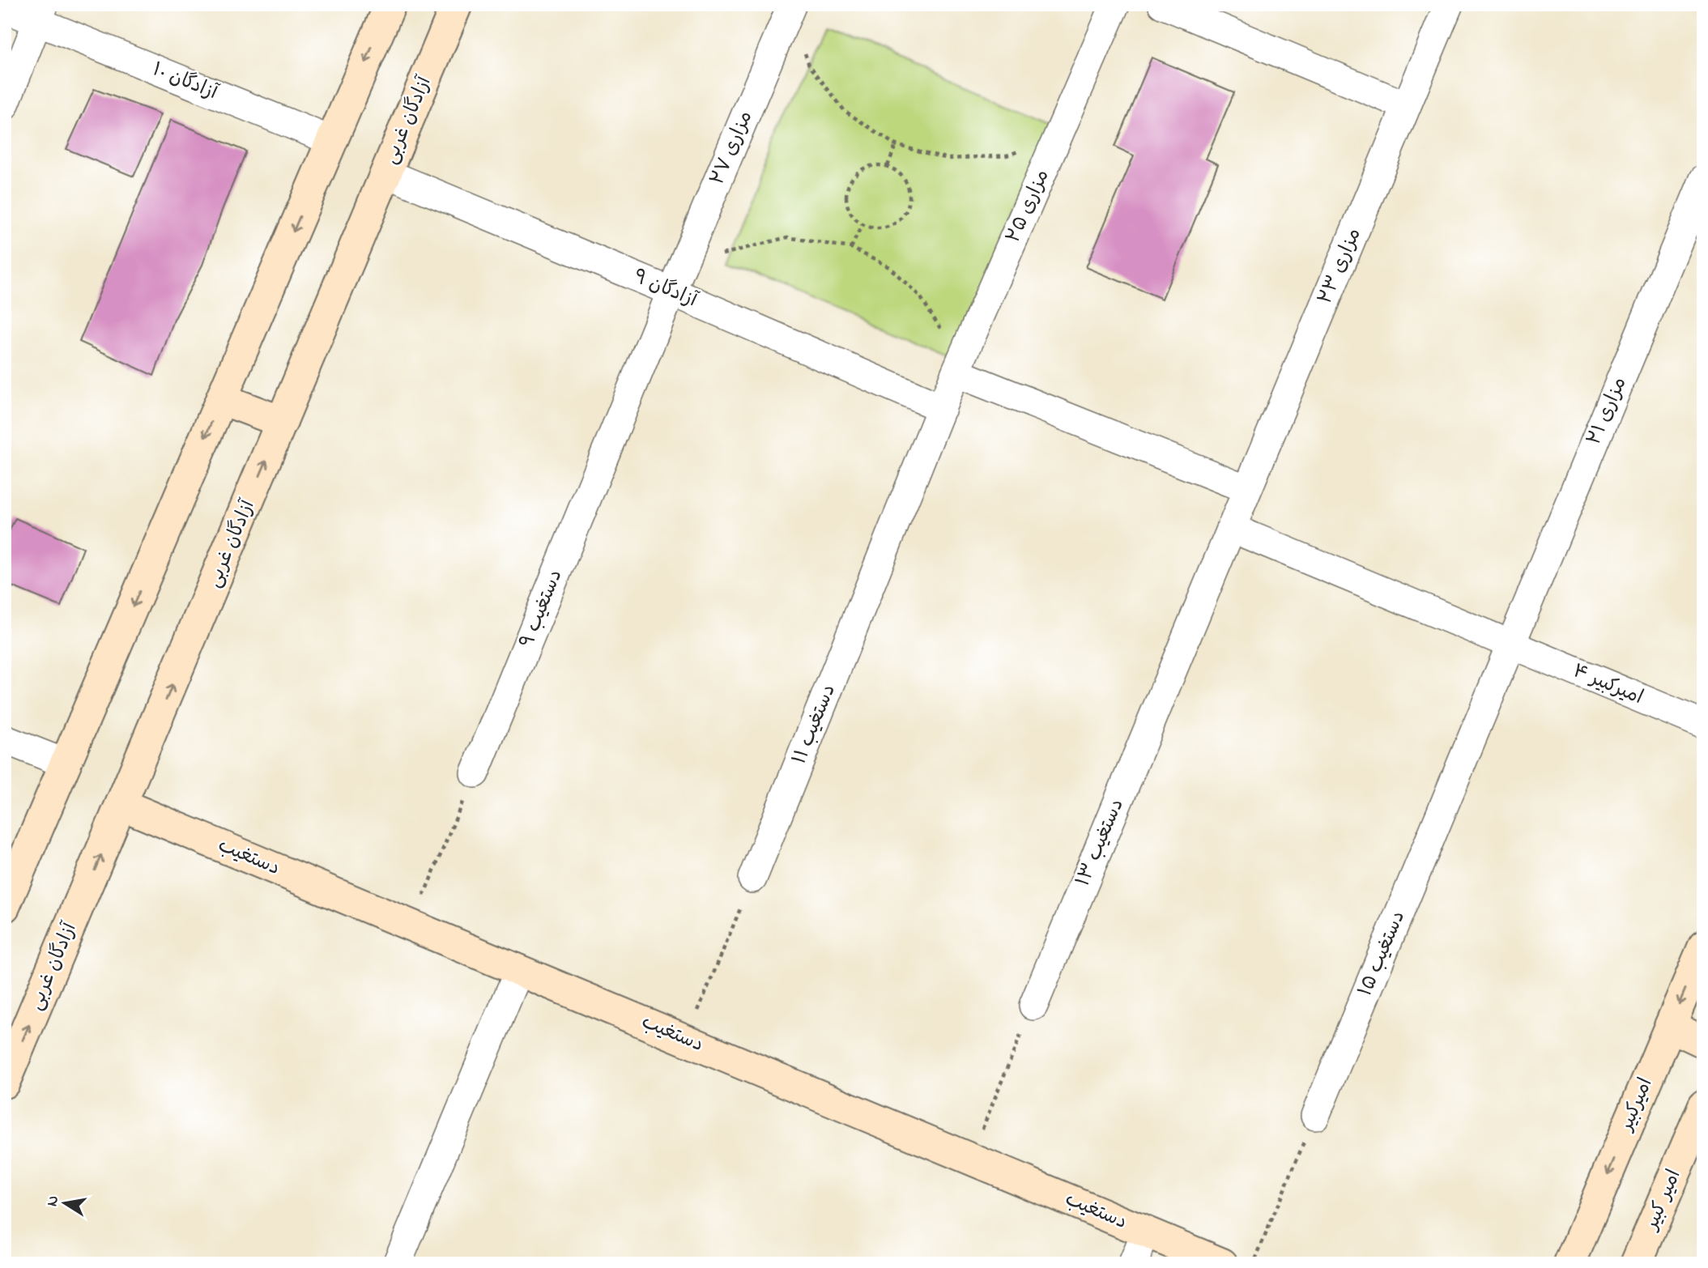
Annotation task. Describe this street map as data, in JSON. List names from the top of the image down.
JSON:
{
  "streets": {
    "main road": [
      "آزادگان غربی",
      "دستغیب",
      "امیرکبیر",
      "امیر کبیر"
    ],
    "street": [
      "آزادگان ۱۰",
      "مزاری ۲۷",
      "مزاری ۲۵",
      "مزاری ۲۳",
      "آزادگان ۹",
      "مزاری ۲۱",
      "دستغیب ۹",
      "امیرکبیر ۴",
      "دستغیب ۱۱",
      "دستغیب ۱۳",
      "دستغیب ۱۵"
    ]
  },
  "crossings": [
    ["آزادگان غربی", "آزادگان ۹"],
    ["آزادگان غربی", "دستغیب"],
    ["مزاری ۲۷", "آزادگان ۹"],
    ["مزاری ۲۷", "دستغیب ۹"],
    ["مزاری ۲۵", "آزادگان ۹"],
    ["مزاری ۲۵", "دستغیب ۱۱"],
    ["مزاری ۲۳", "امیرکبیر ۴"],
    ["مزاری ۲۳", "دستغیب ۱۳"],
    ["آزادگان ۹", "دستغیب ۹"],
    ["آزادگان ۹", "دستغیب ۱۱"],
    ["مزاری ۲۱", "امیرکبیر ۴"],
    ["مزاری ۲۱", "دستغیب ۱۵"],
    ["امیرکبیر ۴", "دستغیب ۱۳"],
    ["امیرکبیر ۴", "دستغیب ۱۵"]
  ],
  "one_way": ["امیرکبیر"],
  "north": "left"
}
